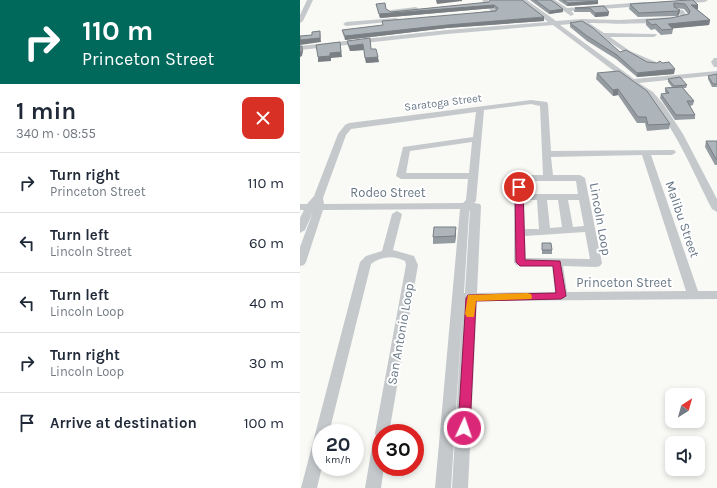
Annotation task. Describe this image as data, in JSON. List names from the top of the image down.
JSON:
{
  "streets": {
    "street": [
      "Saratoga Street",
      "Rodeo Street",
      "Lincoln Loop",
      "Malibu Street",
      "Princeton Street",
      "San Antonio Loop"
    ]
  },
  "crossings": [
    ["Saratoga Street", "Rodeo Street"],
    ["Malibu Street", "Princeton Street"]
  ],
  "north": "top right",
  "page": {
    "turn": ["110 m", "Princeton Street"],
    "heading": ["1 min", "340 m · 08:55"],
    "list": [
      {
        "name": "Turn right",
        "note": "Princeton Street",
        "value": "110 m"
      },
      {
        "name": "Turn left",
        "note": "Lincoln Street",
        "value": "60 m"
      },
      {
        "name": "Turn left",
        "note": "Lincoln Loop",
        "value": "40 m"
      },
      {
        "name": "Turn right",
        "note": "Lincoln Loop",
        "value": "30 m"
      },
      {
        "name": "Arrive at destination",
        "value": "100 m"
      }
    ],
    "speed": "20 km/h",
    "limit": "30"
  }
}
